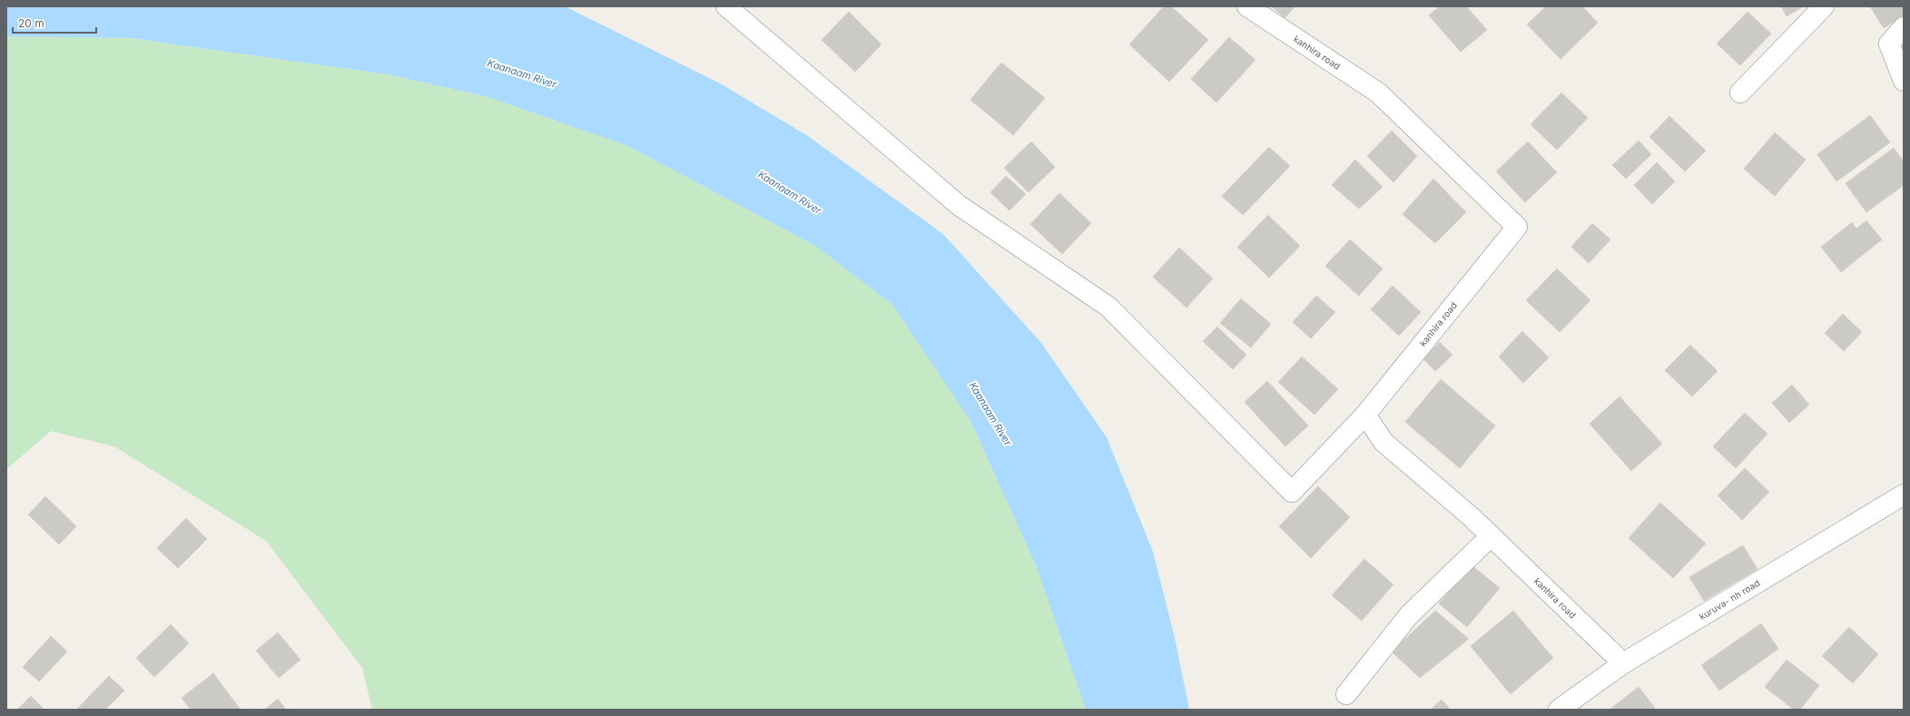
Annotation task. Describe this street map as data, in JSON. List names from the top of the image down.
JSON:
{
  "streets": {
    "street": ["kanhira road", "kuruva- nh road"]
  },
  "crossings": [
    ["kanhira road", "kuruva- nh road"]
  ],
  "water": ["Kaanaam River"],
  "scale_bar": "20 m"
}
